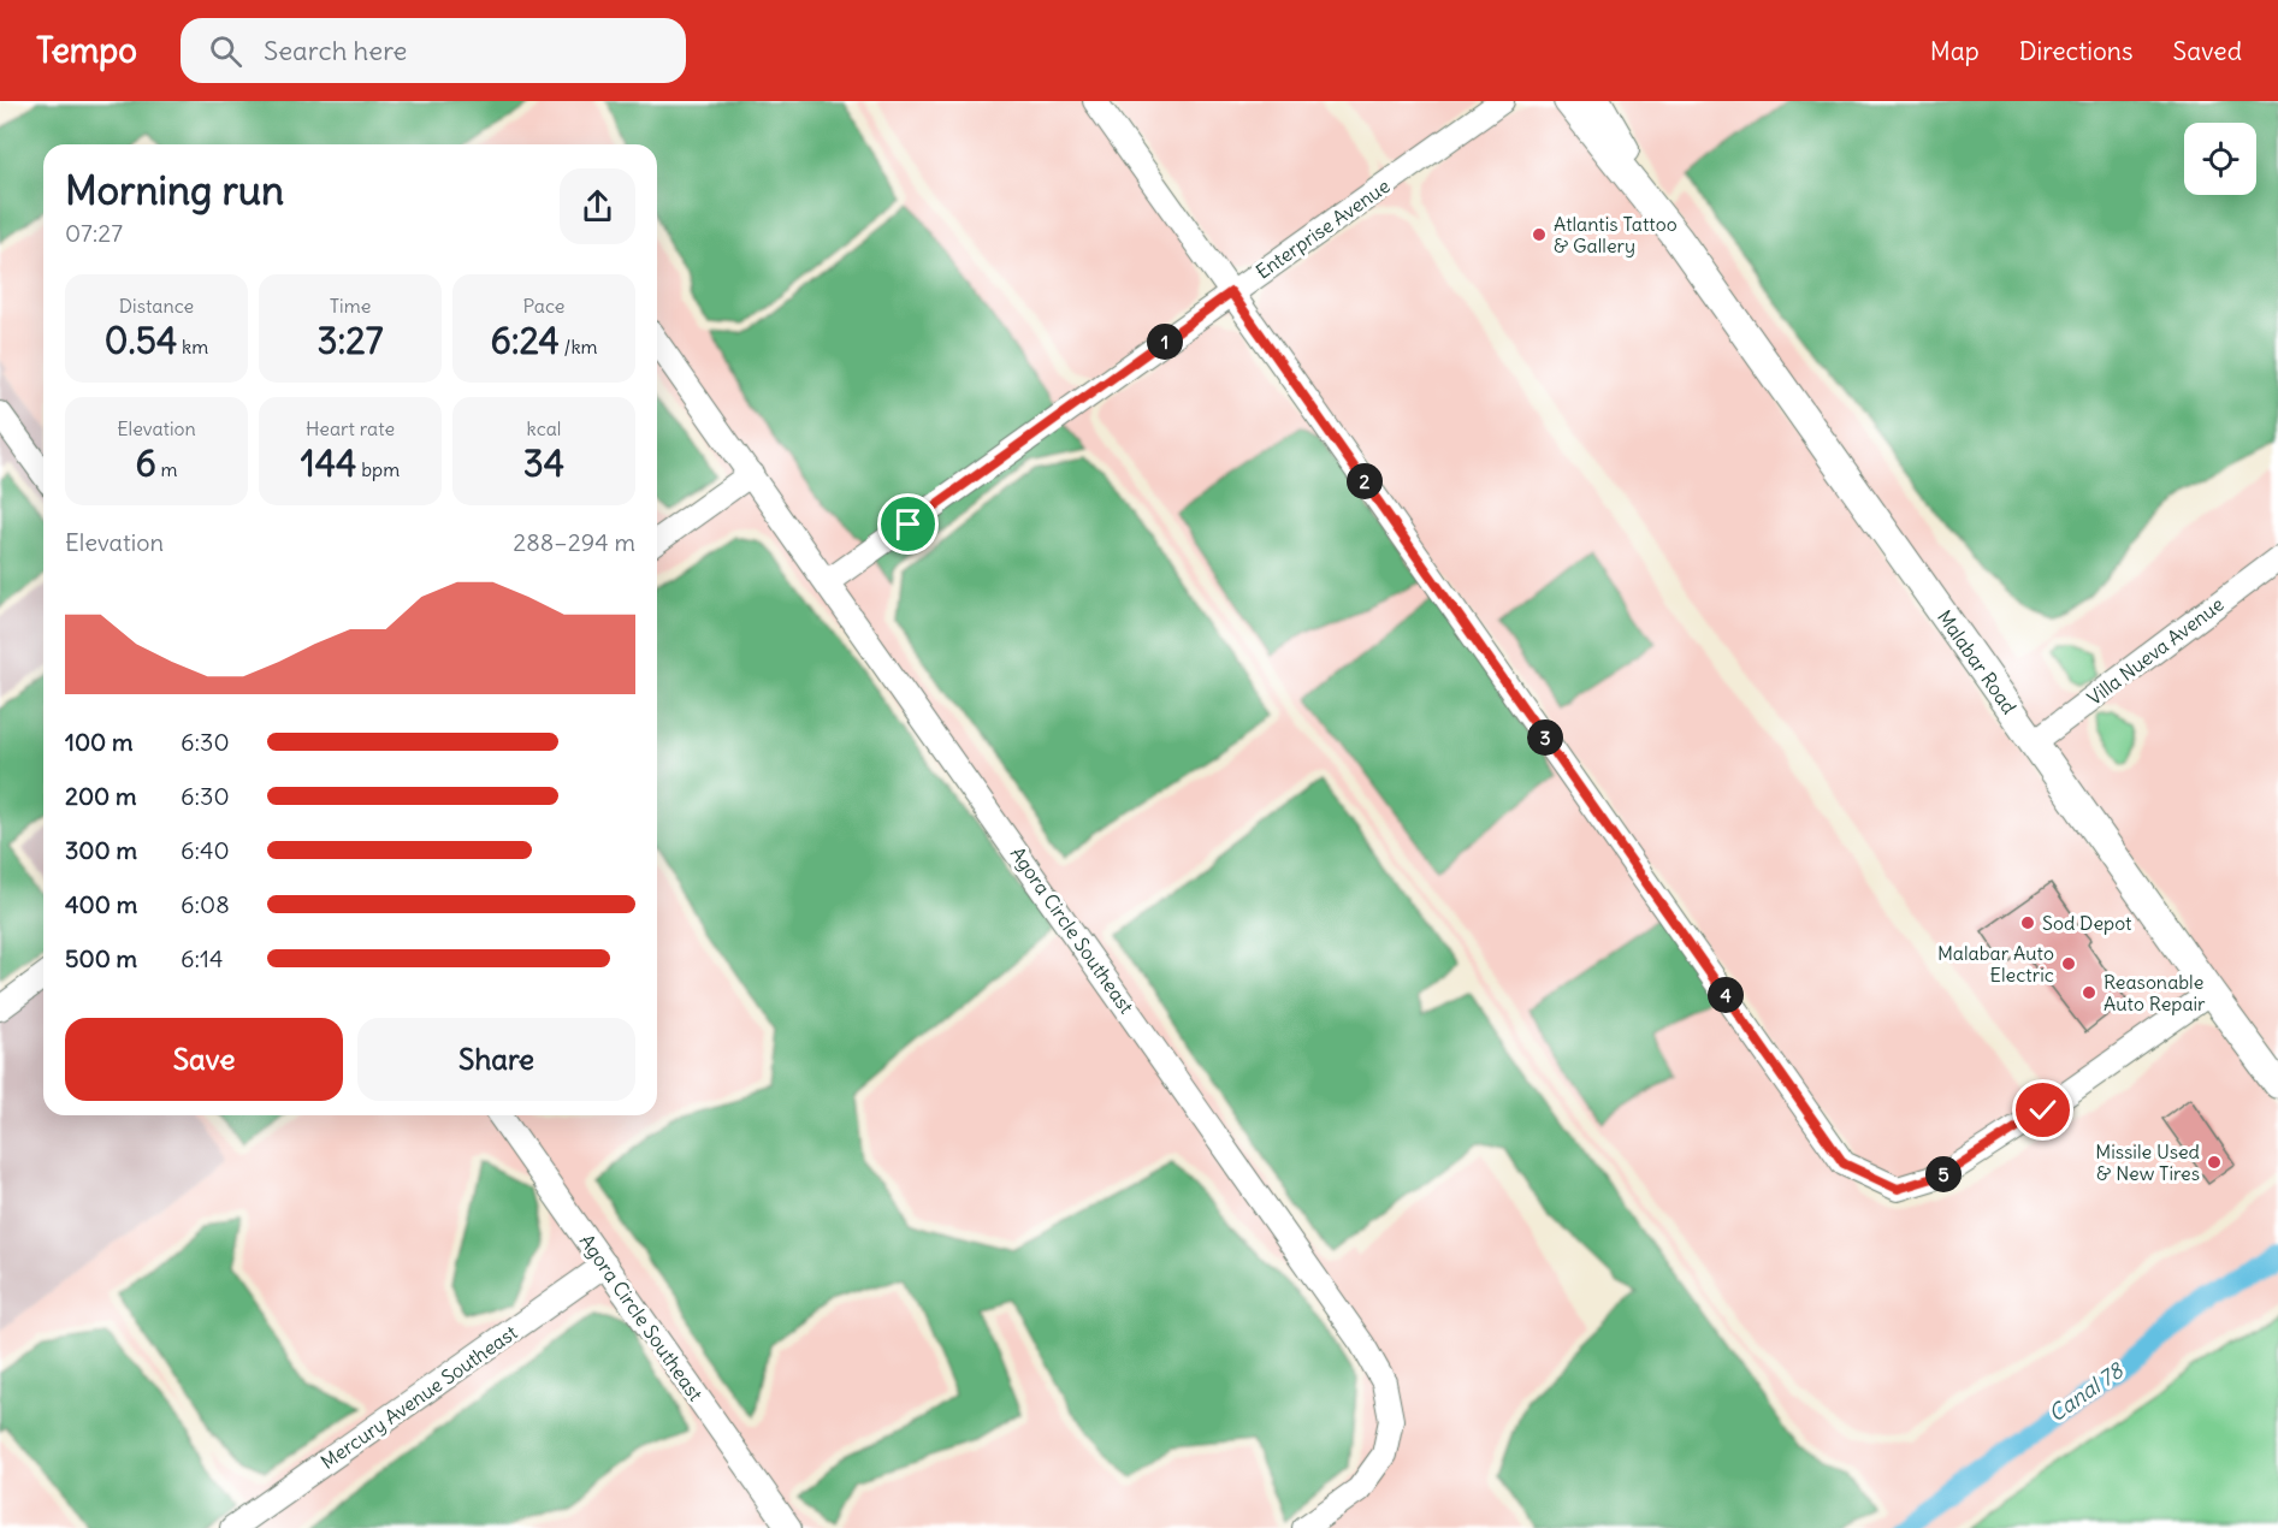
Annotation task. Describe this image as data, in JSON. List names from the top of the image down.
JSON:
{
  "streets": {
    "main road": ["Malabar Road"],
    "street": [
      "Enterprise Avenue",
      "Villa Nueva Avenue",
      "Agora Circle Southeast",
      "Mercury Avenue Southeast"
    ]
  },
  "crossings": [
    ["Enterprise Avenue", "Agora Circle Southeast"],
    ["Villa Nueva Avenue", "Malabar Road"],
    ["Agora Circle Southeast", "Mercury Avenue Southeast"]
  ],
  "water": ["Canal 78"],
  "places": [
    "Atlantis Tattoo & Gallery",
    "Sod Depot",
    "Malabar Auto Electric",
    "Reasonable Auto Repair",
    "Missile Used & New Tires"
  ],
  "page": {
    "header": "Tempo",
    "search": "Search here",
    "nav": ["Map", "Directions", "Saved"],
    "heading": ["Morning run", "07:27"],
    "stats": [
      ["Distance", "0.54 km"],
      ["Time", "3:27"],
      ["Pace", "6:24 /km"],
      ["Elevation", "6 m"],
      ["Heart rate", "144 bpm"],
      ["kcal", "34"]
    ],
    "pins": [
      "1",
      "2",
      "3",
      "4",
      "5"
    ],
    "chart": ["Elevation", "288–294 m"],
    "list": [
      {
        "name": "100 m",
        "note": "6:30"
      },
      {
        "name": "200 m",
        "note": "6:30"
      },
      {
        "name": "300 m",
        "note": "6:40"
      },
      {
        "name": "400 m",
        "note": "6:08"
      },
      {
        "name": "500 m",
        "note": "6:14"
      }
    ],
    "buttons": ["Save", "Share"]
  }
}
